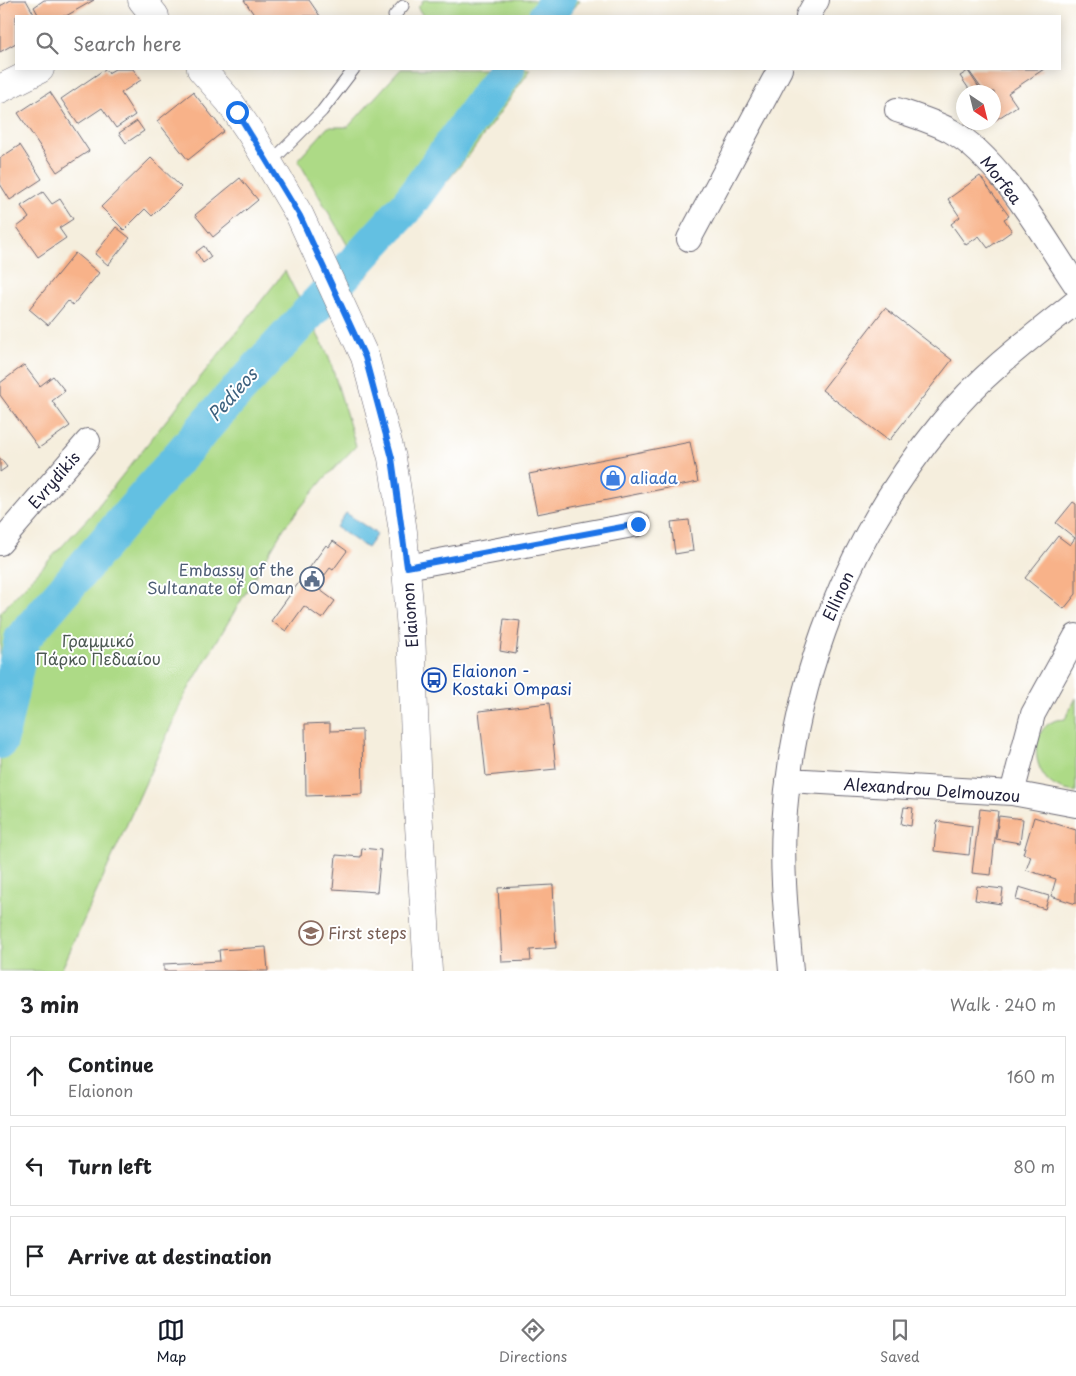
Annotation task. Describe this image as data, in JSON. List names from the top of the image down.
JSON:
{
  "streets": {
    "main road": ["Elaionon"],
    "street": [
      "Morfea",
      "Evrydikis",
      "Ellinon",
      "Alexandrou Delmouzou"
    ]
  },
  "crossings": [
    ["Ellinon", "Alexandrou Delmouzou"]
  ],
  "water": ["Pedieos"],
  "parks": ["Γραμμικό Πάρκο Πεδιαίου"],
  "places": {
    "shop": ["aliada"],
    "public building": ["Embassy of the Sultanate of Oman"],
    "bus stop": ["Elaionon - Kostaki Ompasi"],
    "school or university": ["First steps"]
  },
  "north": "bottom right",
  "page": {
    "search": "Search here",
    "heading": ["3 min", "Walk · 240 m"],
    "list": [
      ["Continue", "Elaionon", "160 m"],
      ["Turn left", "80 m"],
      "Arrive at destination"
    ],
    "nav": ["Map", "Directions", "Saved"]
  }
}
